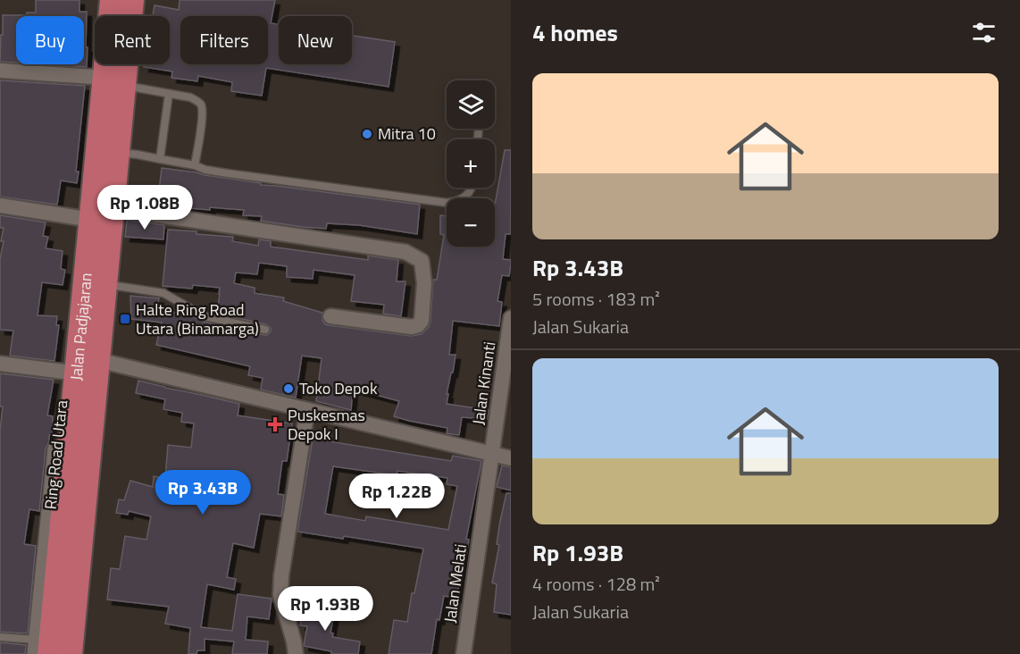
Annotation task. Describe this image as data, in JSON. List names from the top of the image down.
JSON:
{
  "streets": {
    "highway": ["Jalan Padjajaran"],
    "street": ["Jalan Kinanti", "Ring Road Utara", "Jalan Melati"]
  },
  "crossings": [
    ["Jalan Padjajaran", "Ring Road Utara"],
    ["Jalan Kinanti", "Jalan Melati"]
  ],
  "places": {
    "other": ["Mitra 10", "Toko Depok"],
    "transit": ["Halte Ring Road Utara (Binamarga)"],
    "health": ["Puskesmas Depok I"]
  },
  "page": {
    "heading": "4 homes",
    "chip": [
      "Buy",
      "Rent",
      "Filters",
      "New"
    ],
    "list": [
      {
        "name": "Rp 3.43B",
        "note": "5 rooms · 183 m² · Jalan Sukaria"
      },
      {
        "name": "Rp 1.93B",
        "note": "4 rooms · 128 m² · Jalan Sukaria"
      }
    ],
    "map_buttons": ["+", "−"],
    "price": [
      "Rp 1.08B",
      "Rp 3.43B",
      "Rp 1.22B",
      "Rp 1.93B"
    ]
  }
}
